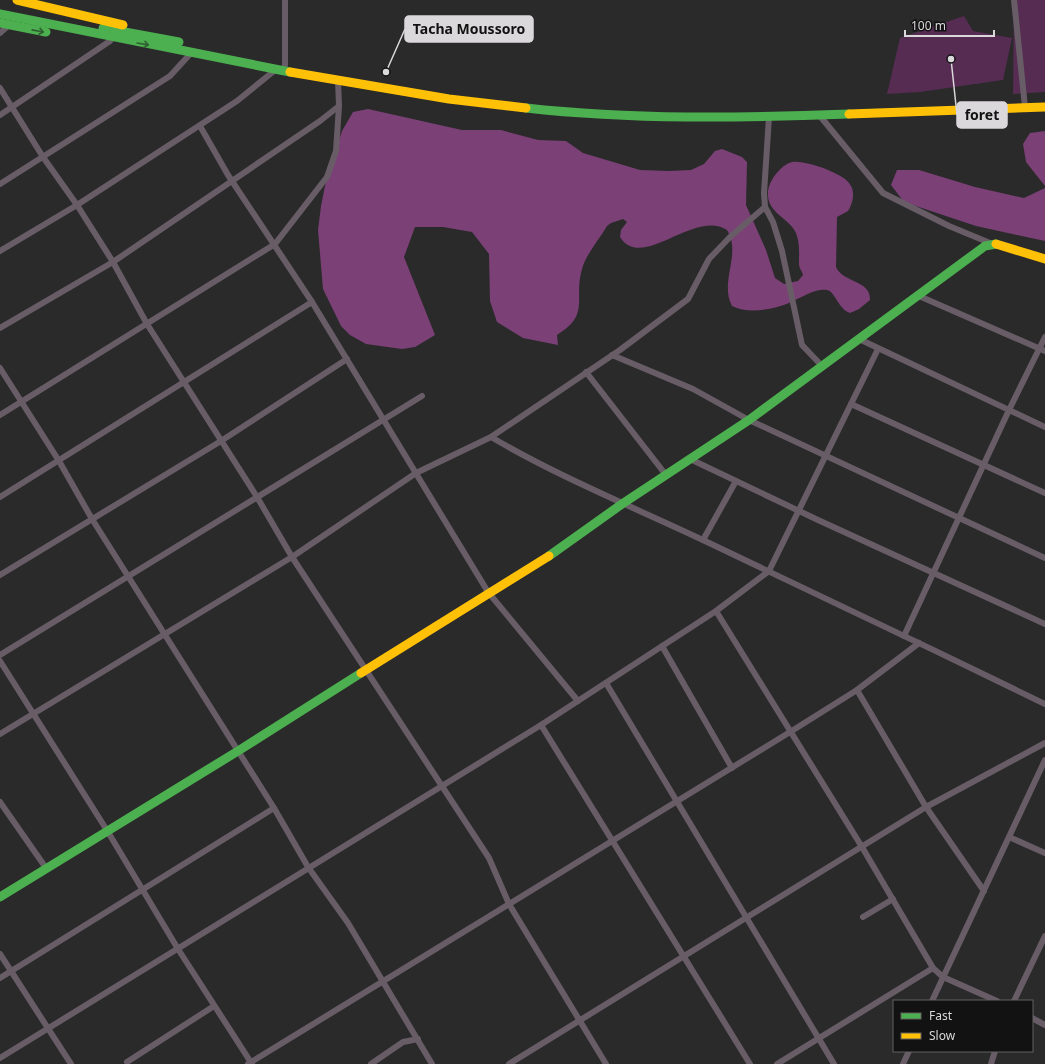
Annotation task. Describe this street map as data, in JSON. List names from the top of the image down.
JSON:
{
  "places": ["foret", "Tacha Moussoro"],
  "legend": ["Fast", "Slow"],
  "scale_bar": "100 m"
}
